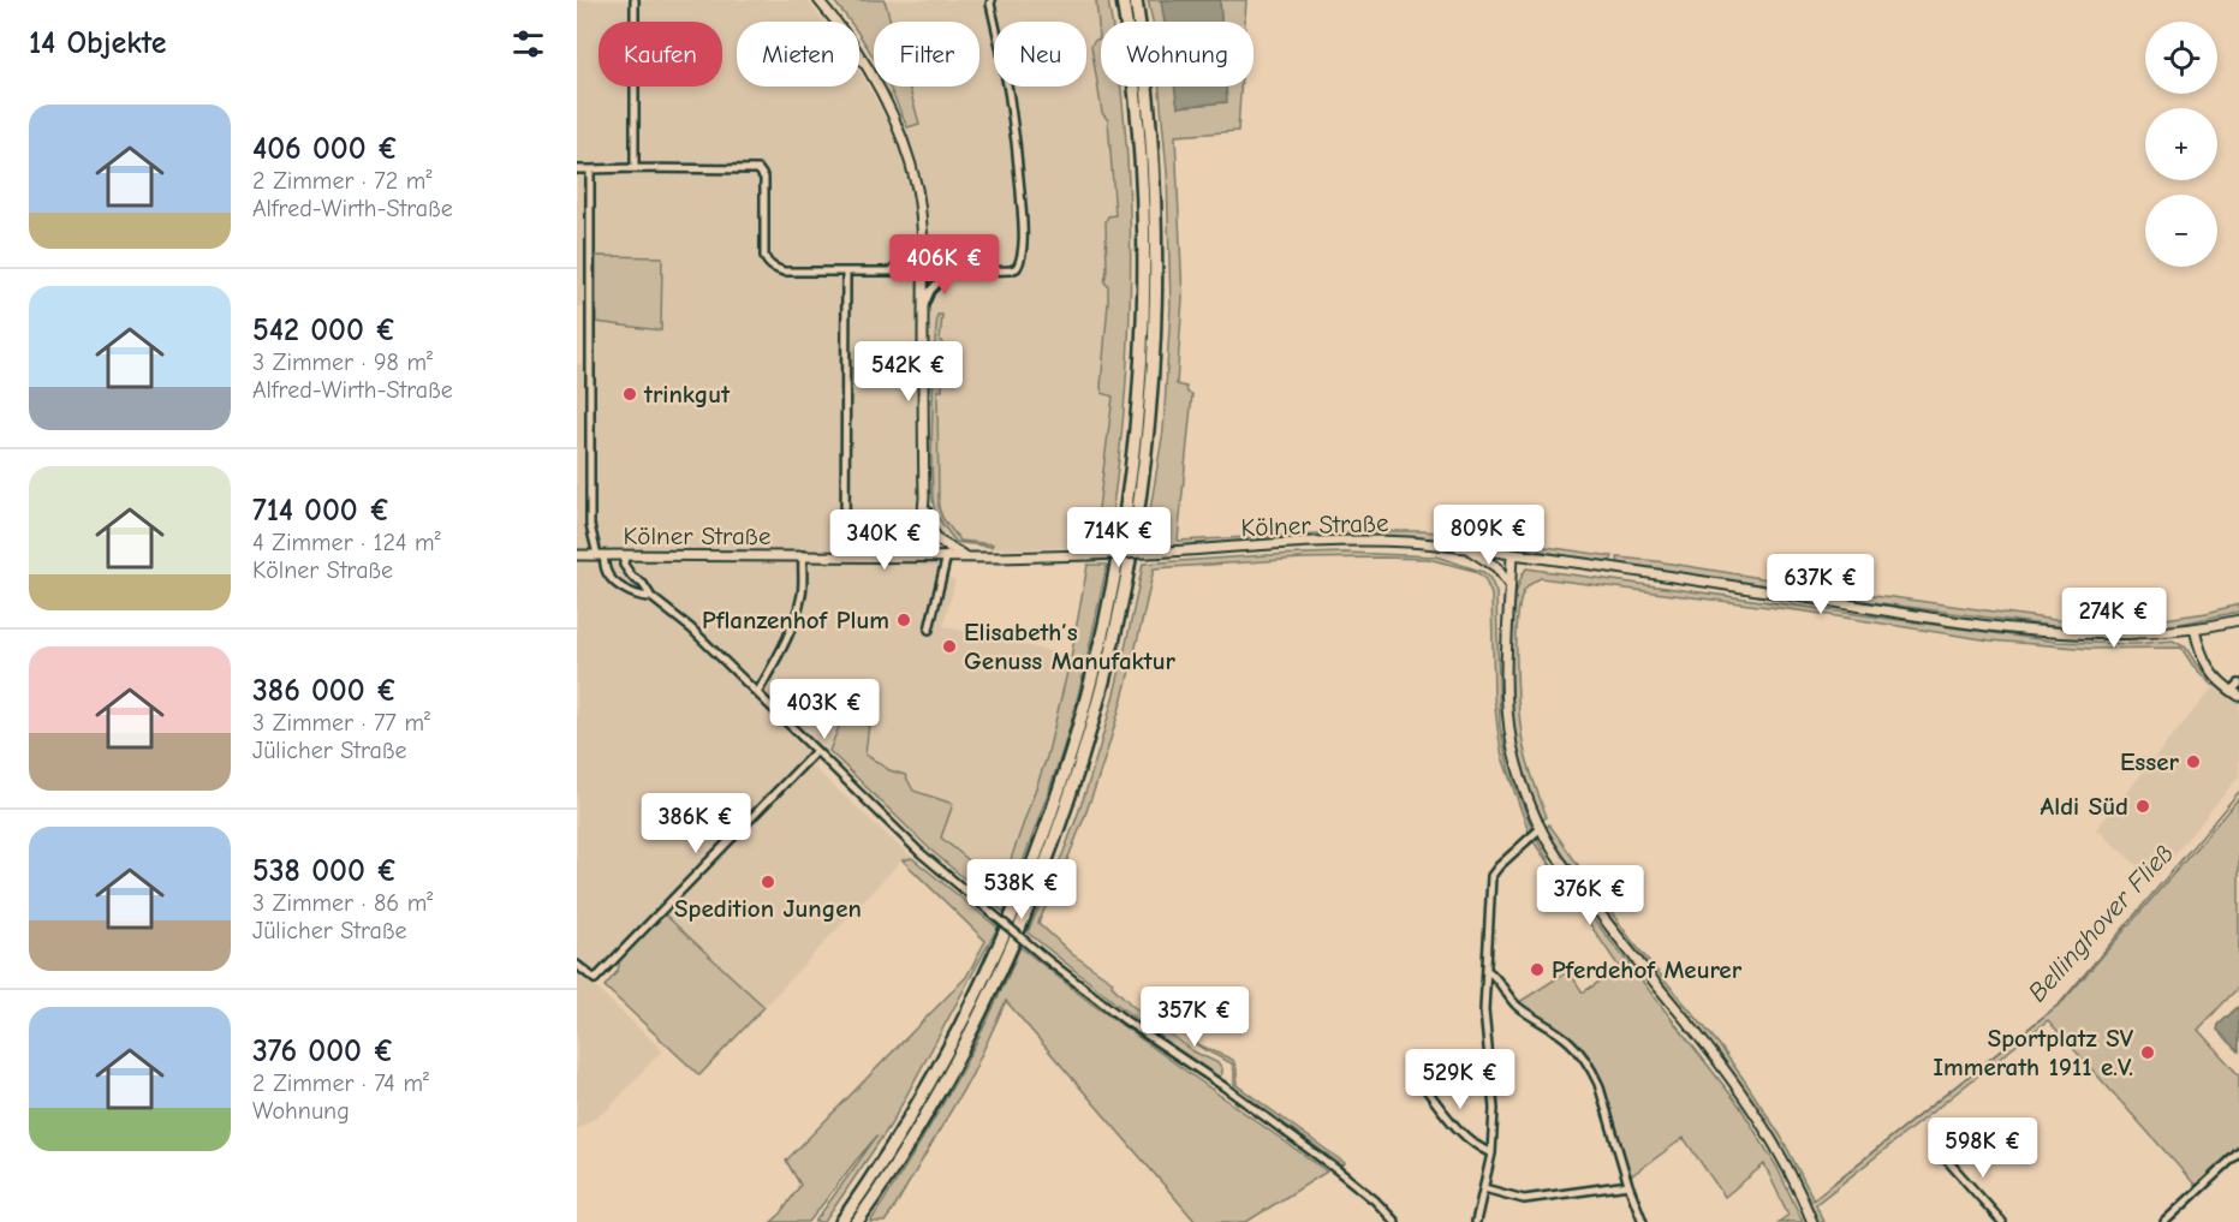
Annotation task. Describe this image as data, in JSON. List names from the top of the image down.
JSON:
{
  "streets": {
    "main road": ["Kölner Straße"]
  },
  "water": ["Bellinghover Fließ"],
  "places": [
    "trinkgut",
    "Pflanzenhof Plum",
    "Elisabeth’s Genuss Manufaktur",
    "Esser",
    "Aldi Süd",
    "Spedition Jungen",
    "Pferdehof Meurer",
    "Sportplatz SV Immerath 1911 e.V."
  ],
  "page": {
    "heading": "14 Objekte",
    "map_buttons": ["+", "−"],
    "chip": [
      "Kaufen",
      "Mieten",
      "Filter",
      "Neu",
      "Wohnung"
    ],
    "list": [
      {
        "name": "406 000 €",
        "note": "2 Zimmer · 72 m² · Alfred-Wirth-Straße"
      },
      {
        "name": "542 000 €",
        "note": "3 Zimmer · 98 m² · Alfred-Wirth-Straße"
      },
      {
        "name": "714 000 €",
        "note": "4 Zimmer · 124 m² · Kölner Straße"
      },
      {
        "name": "386 000 €",
        "note": "3 Zimmer · 77 m² · Jülicher Straße"
      },
      {
        "name": "538 000 €",
        "note": "3 Zimmer · 86 m² · Jülicher Straße"
      },
      {
        "name": "376 000 €",
        "note": "2 Zimmer · 74 m² · Wohnung"
      }
    ],
    "price": [
      "406K €",
      "542K €",
      "809K €",
      "714K €",
      "340K €",
      "637K €",
      "274K €",
      "403K €",
      "386K €",
      "538K €",
      "376K €",
      "357K €",
      "529K €",
      "598K €"
    ]
  }
}
